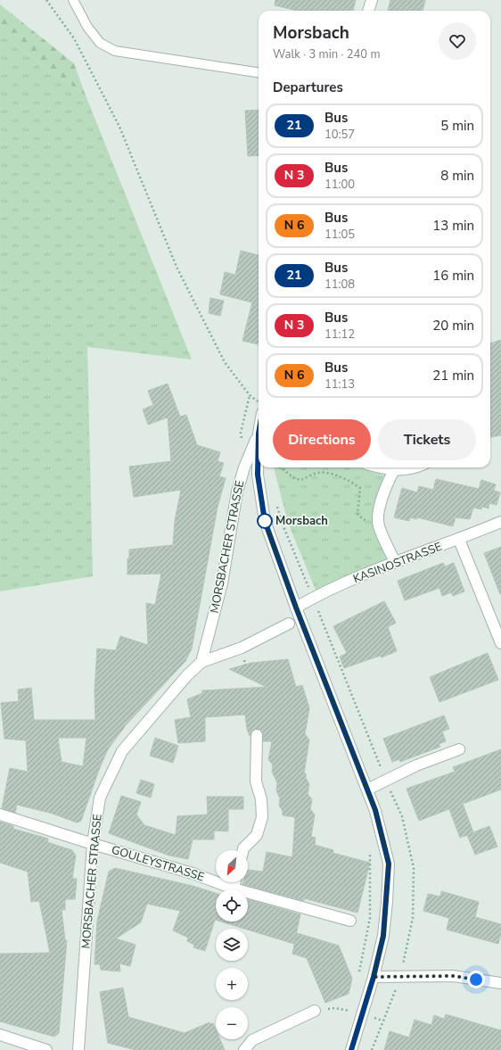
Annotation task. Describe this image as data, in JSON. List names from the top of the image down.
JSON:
{
  "streets": {
    "street": ["MORSBACHER STRASSE", "KASINOSTRASSE", "GOULEYSTRASSE"]
  },
  "crossings": [
    ["MORSBACHER STRASSE", "KASINOSTRASSE"],
    ["MORSBACHER STRASSE", "GOULEYSTRASSE"]
  ],
  "places": ["Morsbach"],
  "lines": ["bus line 21"],
  "north": "bottom left",
  "page": {
    "heading": [
      ["Morsbach", "Walk · 3 min · 240 m"],
      "Departures"
    ],
    "list": [
      {
        "mark": "21",
        "name": "Bus",
        "note": "10:57",
        "value": "5 min"
      },
      {
        "mark": "N 3",
        "name": "Bus",
        "note": "11:00",
        "value": "8 min"
      },
      {
        "mark": "N 6",
        "name": "Bus",
        "note": "11:05",
        "value": "13 min"
      },
      {
        "mark": "21",
        "name": "Bus",
        "note": "11:08",
        "value": "16 min"
      },
      {
        "mark": "N 3",
        "name": "Bus",
        "note": "11:12",
        "value": "20 min"
      },
      {
        "mark": "N 6",
        "name": "Bus",
        "note": "11:13",
        "value": "21 min"
      }
    ],
    "buttons": ["Directions", "Tickets"],
    "map_buttons": ["+", "−"]
  }
}
